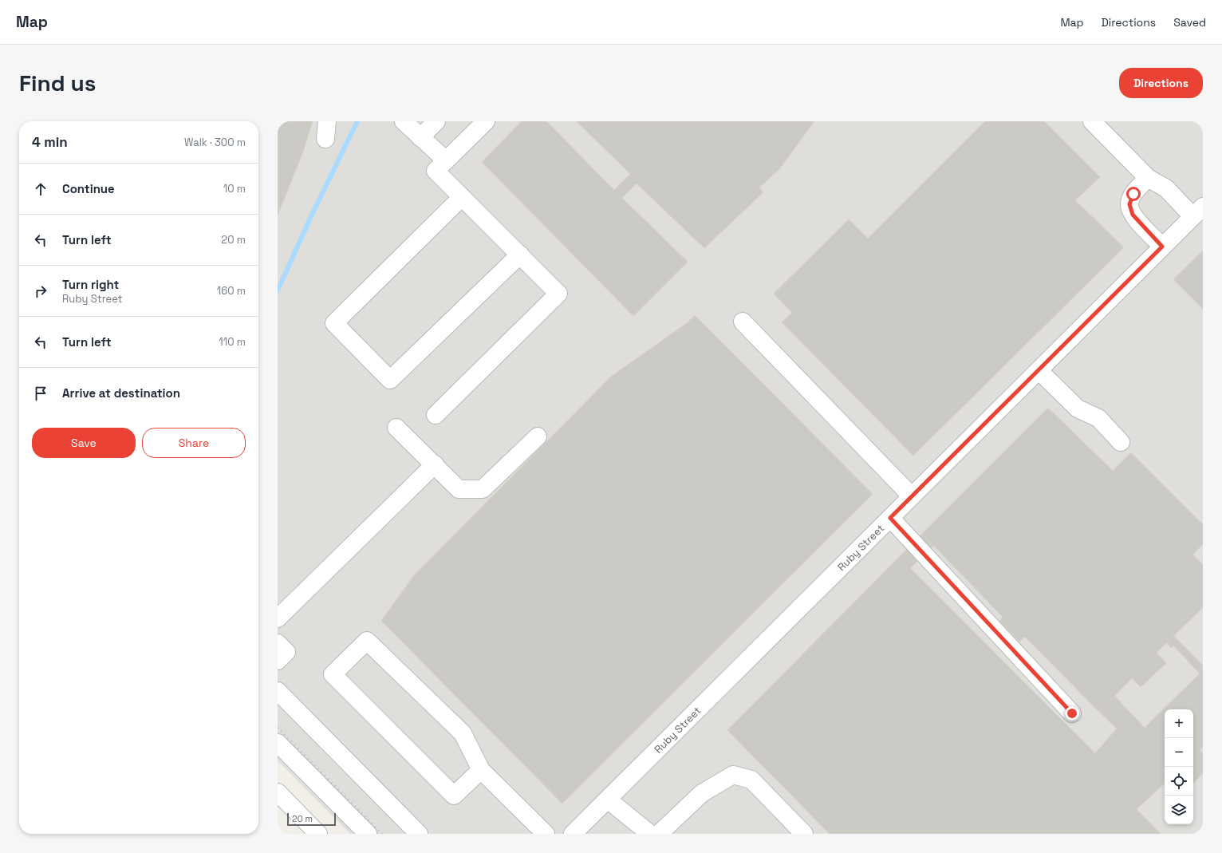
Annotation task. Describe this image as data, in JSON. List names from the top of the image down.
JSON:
{
  "streets": {
    "street": ["Ruby Street"]
  },
  "scale_bar": "20 m",
  "page": {
    "header": "Map",
    "nav": ["Map", "Directions", "Saved"],
    "buttons": [
      "Directions",
      ["Save", "Share"]
    ],
    "title": "Find us",
    "heading": ["4 min", "Walk · 300 m"],
    "list": [
      ["Continue", "10 m"],
      ["Turn left", "20 m"],
      ["Turn right", "Ruby Street", "160 m"],
      ["Turn left", "110 m"],
      "Arrive at destination"
    ],
    "map_buttons": ["+", "−"],
    "scale": "20 m"
  }
}
